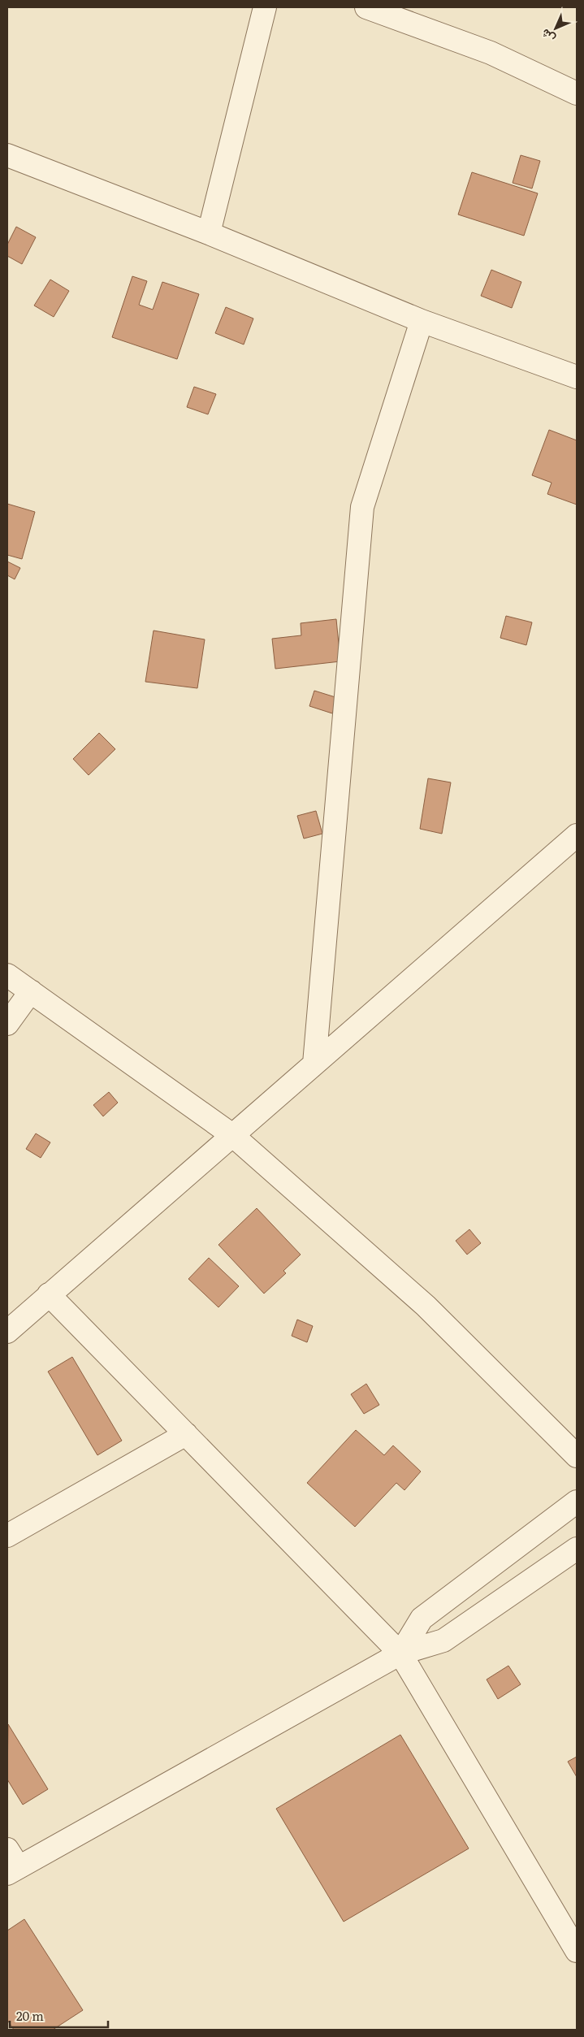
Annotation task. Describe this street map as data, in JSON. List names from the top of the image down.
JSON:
{
  "scale_bar": "20 m",
  "north": "bottom left"
}
